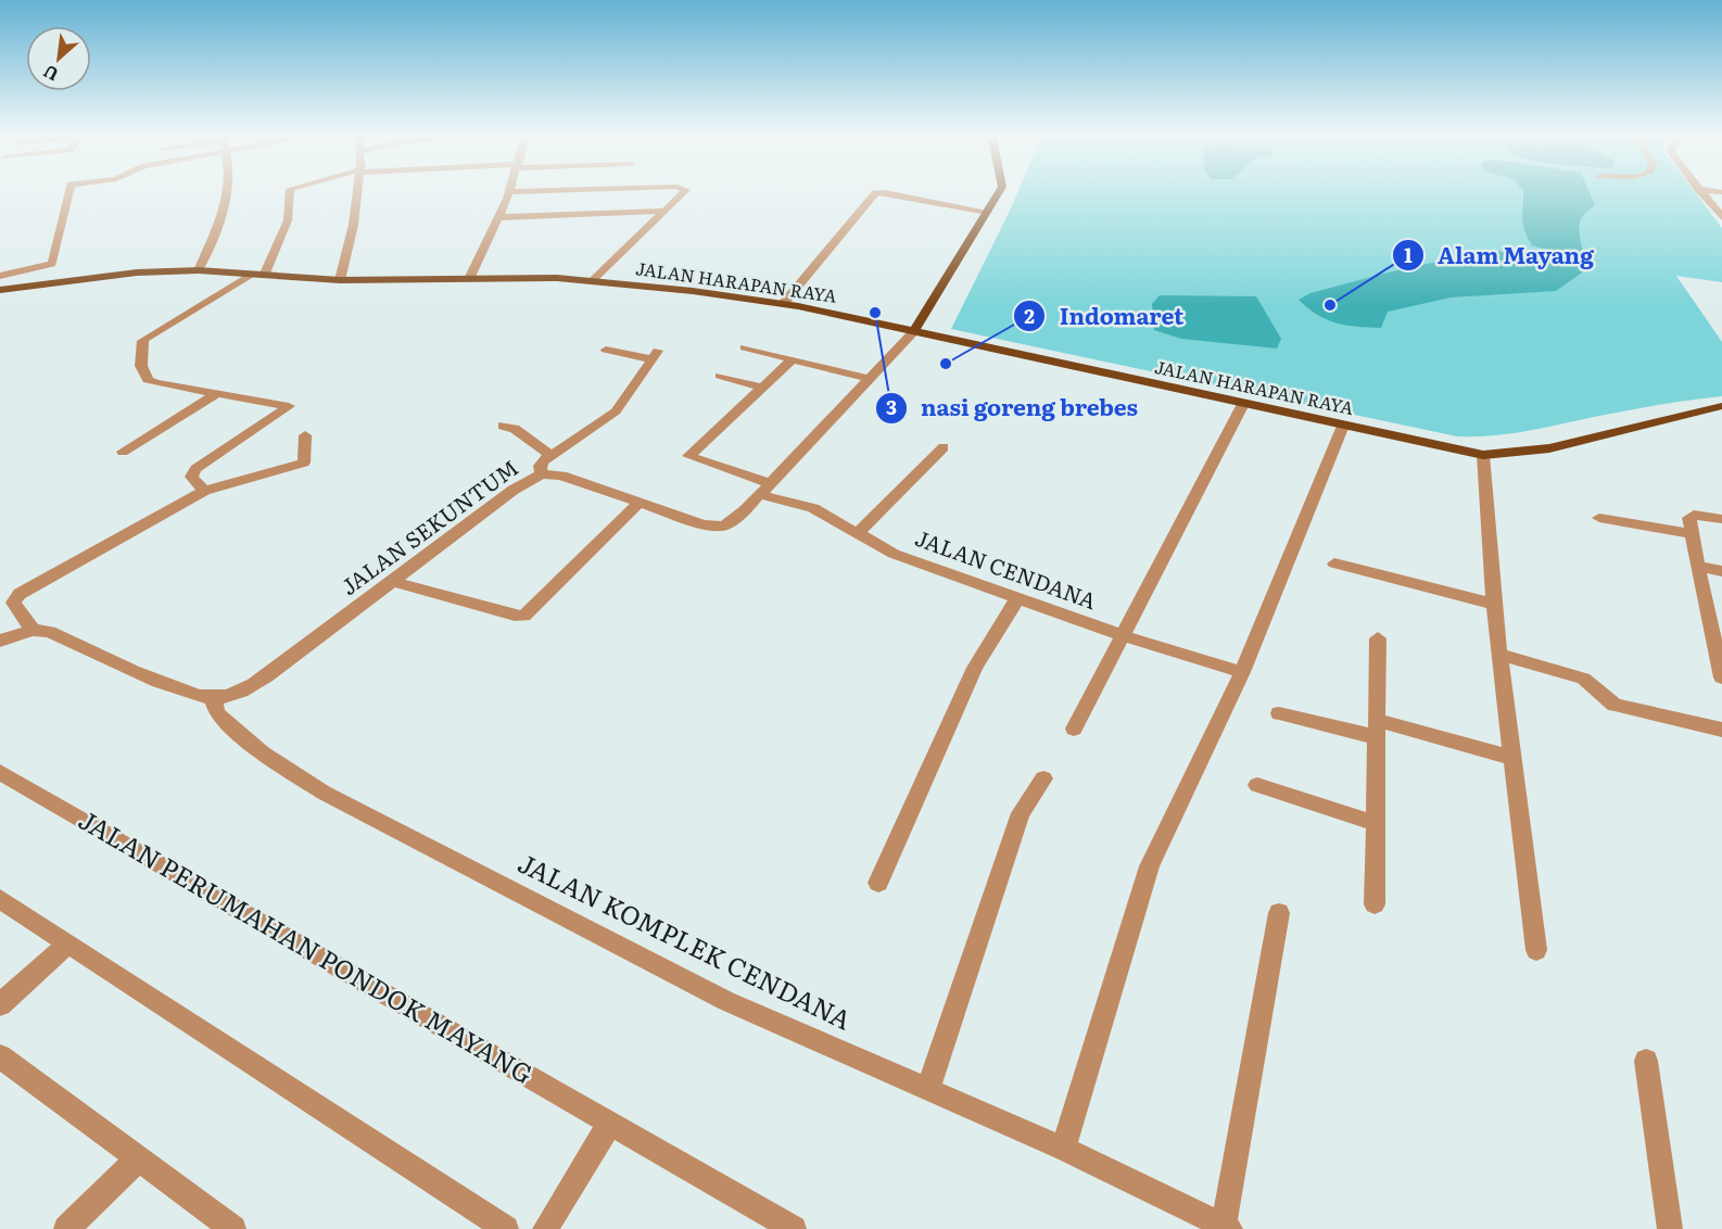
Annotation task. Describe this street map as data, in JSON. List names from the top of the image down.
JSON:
{
  "streets": {
    "main road": ["JALAN HARAPAN RAYA"],
    "street": [
      "JALAN SEKUNTUM",
      "JALAN CENDANA",
      "JALAN KOMPLEK CENDANA",
      "JALAN PERUMAHAN PONDOK MAYANG"
    ]
  },
  "crossings": [
    ["JALAN HARAPAN RAYA", "JALAN SEKUNTUM"],
    ["JALAN SEKUNTUM", "JALAN CENDANA"],
    ["JALAN SEKUNTUM", "JALAN KOMPLEK CENDANA"]
  ],
  "places": ["Alam Mayang", "nasi goreng brebes", "Indomaret"],
  "north": "bottom left"
}
